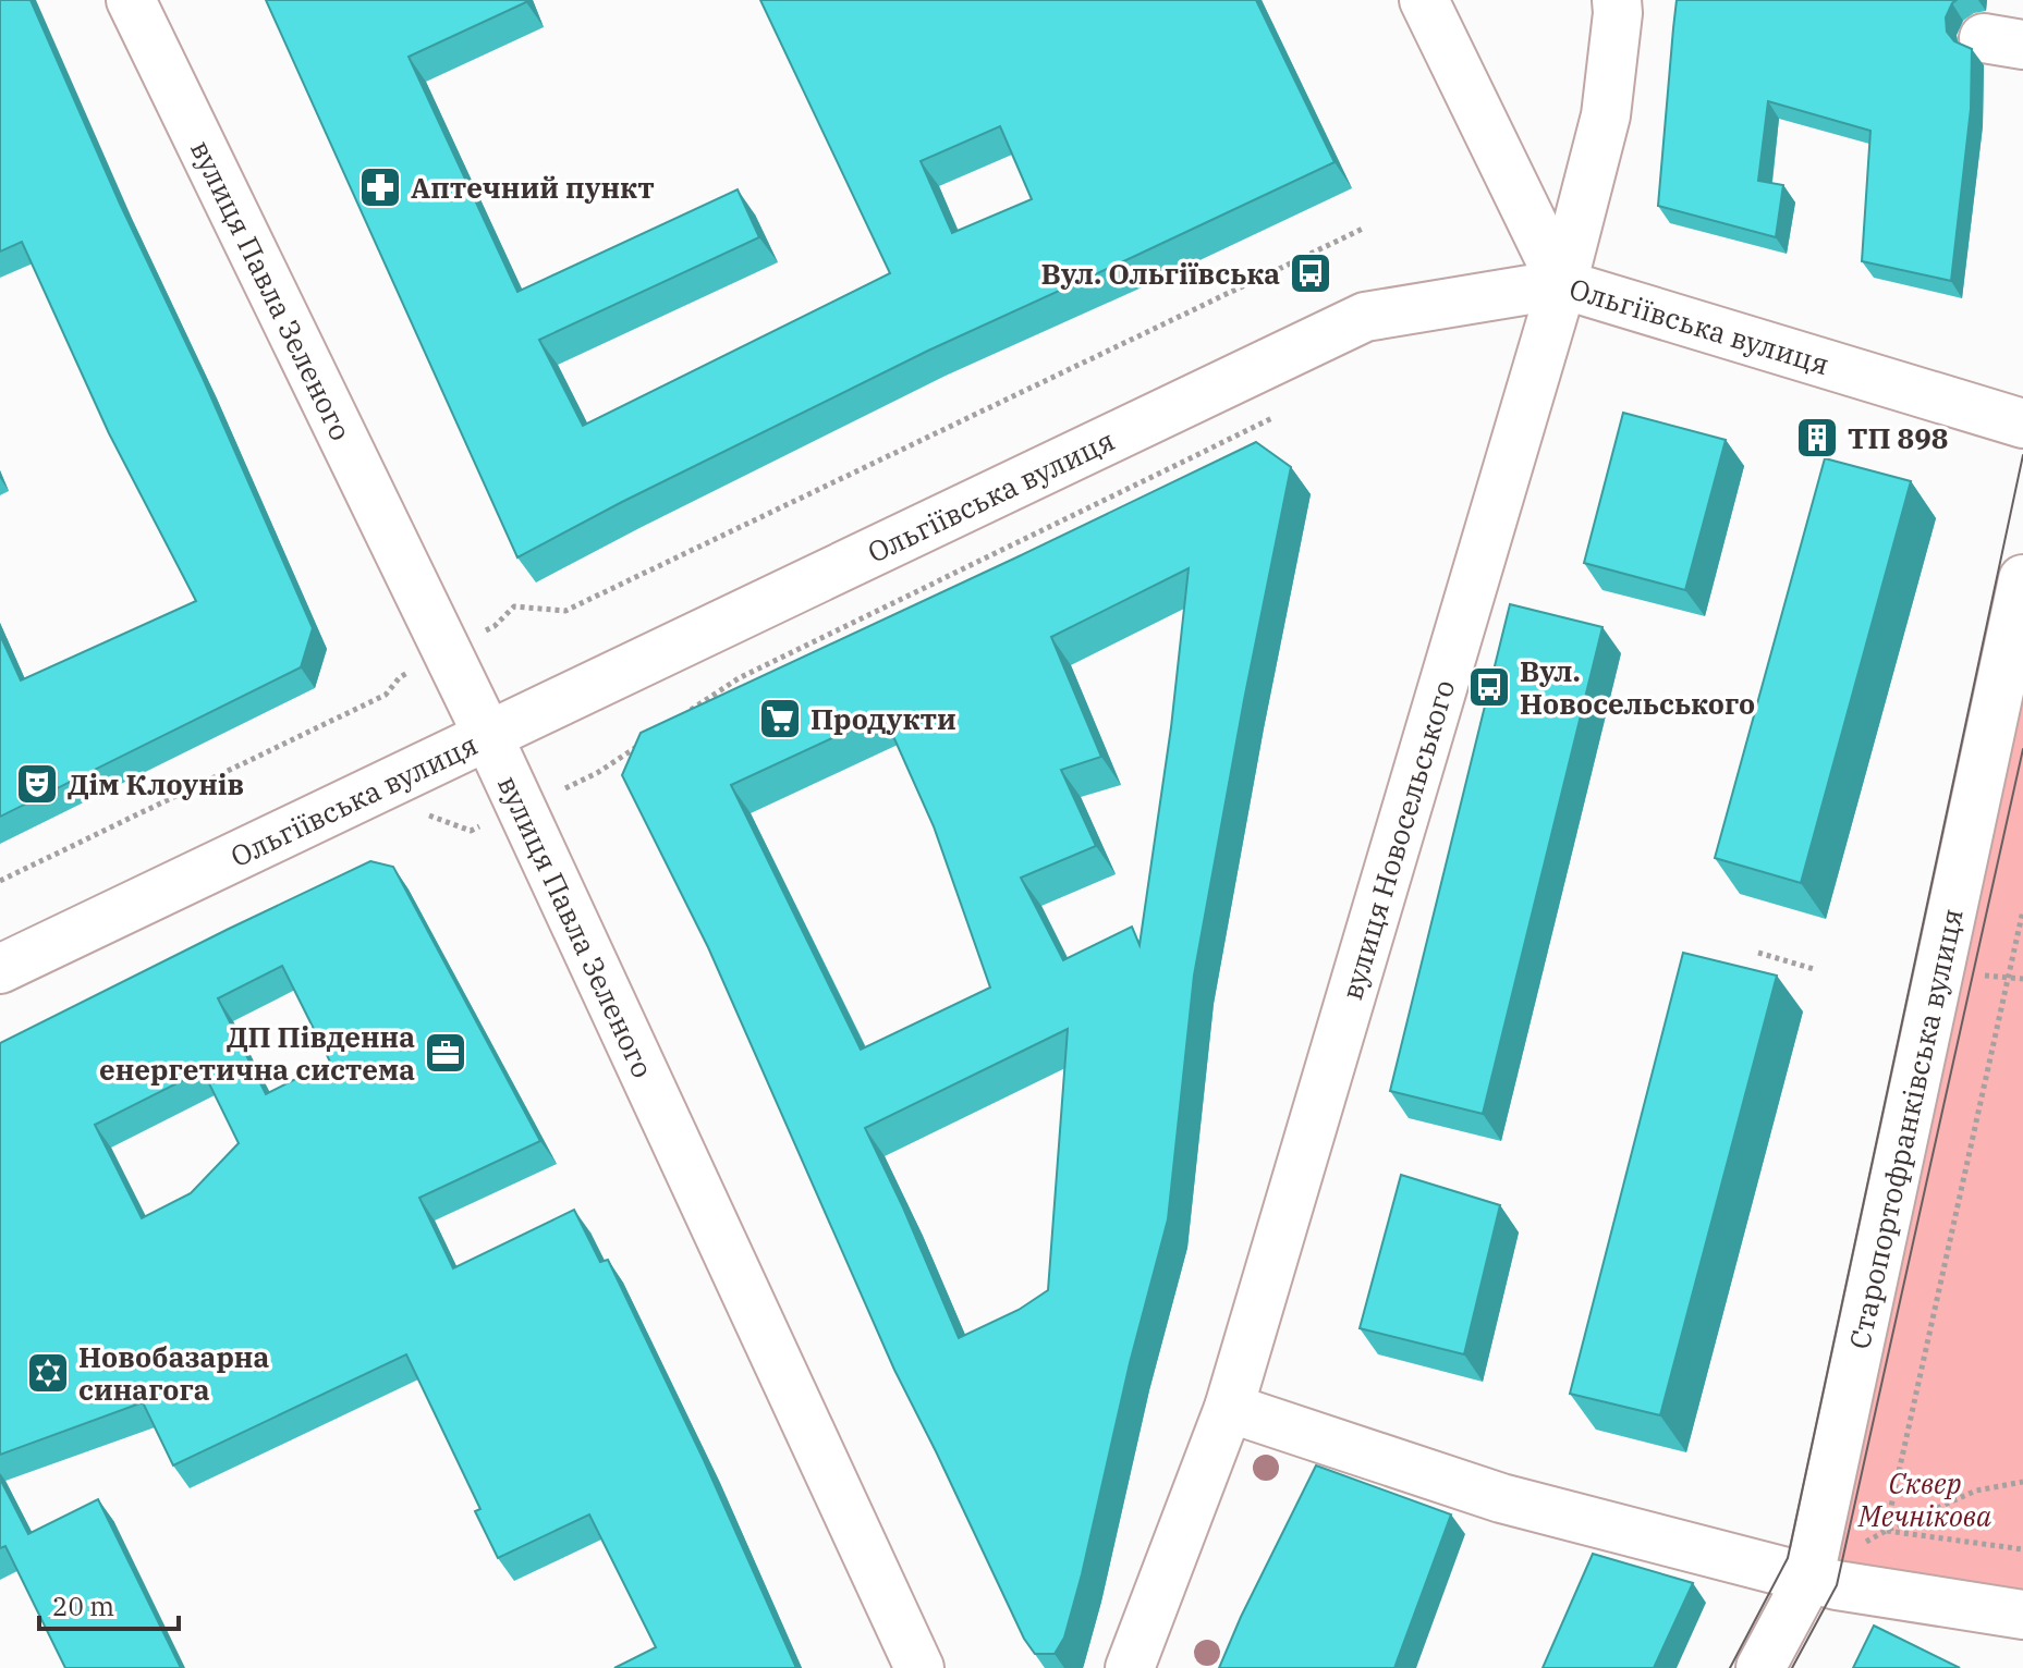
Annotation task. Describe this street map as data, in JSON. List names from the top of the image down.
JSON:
{
  "streets": {
    "street": [
      "вулиця Павла Зеленого",
      "Ольгіївська вулиця",
      "вулиця Новосельського",
      "Старопортофранківська вулиця"
    ]
  },
  "crossings": [
    ["вулиця Павла Зеленого", "Ольгіївська вулиця"],
    ["Ольгіївська вулиця", "вулиця Новосельського"]
  ],
  "parks": ["Сквер Мечнікова"],
  "places": {
    "pharmacy": ["Аптечний пункт"],
    "bus stop": ["Вул. Ольгіївська", "Вул. Новосельського"],
    "building": ["ТП 898"],
    "supermarket": ["Продукти"],
    "theatre": ["Дім Клоунів"],
    "office": ["ДП Південна енергетична система"],
    "synagogue": ["Новобазарна синагога"]
  },
  "scale_bar": "20 m"
}
